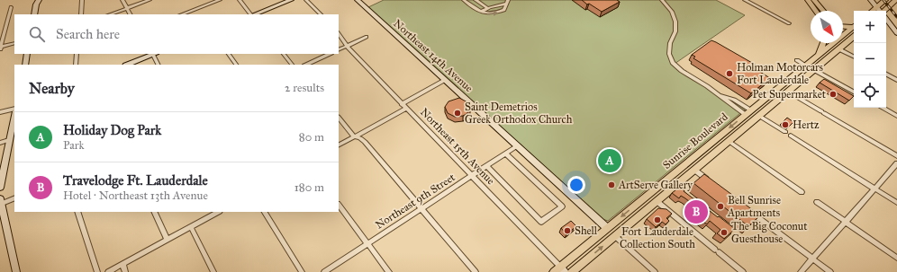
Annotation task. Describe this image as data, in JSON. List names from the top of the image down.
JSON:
{
  "streets": {
    "main road": ["Sunrise Boulevard"],
    "street": ["Northeast 14th Avenue", "Northeast 15th Avenue", "Northeast 9th Street"]
  },
  "crossings": [
    ["Northeast 14th Avenue", "Sunrise Boulevard"],
    ["Northeast 14th Avenue", "Northeast 9th Street"],
    ["Sunrise Boulevard", "Northeast 15th Avenue"],
    ["Northeast 15th Avenue", "Northeast 9th Street"]
  ],
  "places": [
    "Holman Motorcars Fort Lauderdale",
    "Pet Supermarket",
    "Saint Demetrios Greek Orthodox Church",
    "Hertz",
    "ArtServe Gallery",
    "Bell Sunrise Apartments",
    "Fort Lauderdale Collection South",
    "Shell",
    "The Big Coconut Guesthouse"
  ],
  "north": "bottom right",
  "page": {
    "map_buttons": ["+", "−"],
    "search": "Search here",
    "heading": ["Nearby", "2 results"],
    "list": [
      {
        "mark": "A",
        "name": "Holiday Dog Park",
        "note": "Park",
        "value": "80 m"
      },
      {
        "mark": "B",
        "name": "Travelodge Ft. Lauderdale",
        "note": "Hotel · Northeast 13th Avenue",
        "value": "180 m"
      }
    ],
    "pins": ["A", "B"]
  }
}
